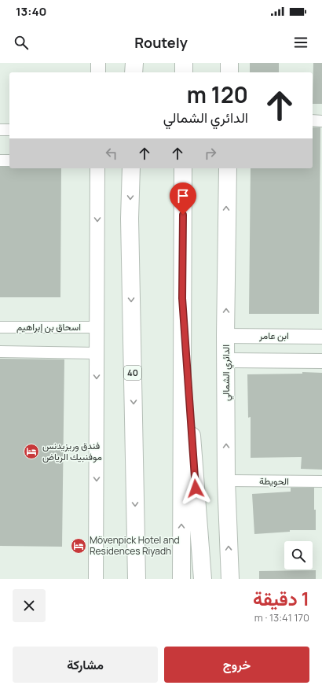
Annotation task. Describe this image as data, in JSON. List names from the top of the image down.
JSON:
{
  "streets": {
    "main road": ["40", "الدائري الشمالي"],
    "street": ["اسحاق بن إبراهيم", "ابن عامر", "الحويطة"]
  },
  "crossings": [
    ["ابن عامر", "الدائري الشمالي"],
    ["الدائري الشمالي", "الحويطة"]
  ],
  "places": {
    "hotel": ["فندق وريزيدنس موفنبيك الرياض", "Mövenpick Hotel and Residences Riyadh"]
  },
  "page": {
    "status": "13:40",
    "header": "Routely",
    "turn": ["120 m", "الدائري الشمالي"],
    "heading": ["1 دقيقة", "170 m · 13:41"],
    "buttons": ["خروج", "مشاركة"]
  }
}
